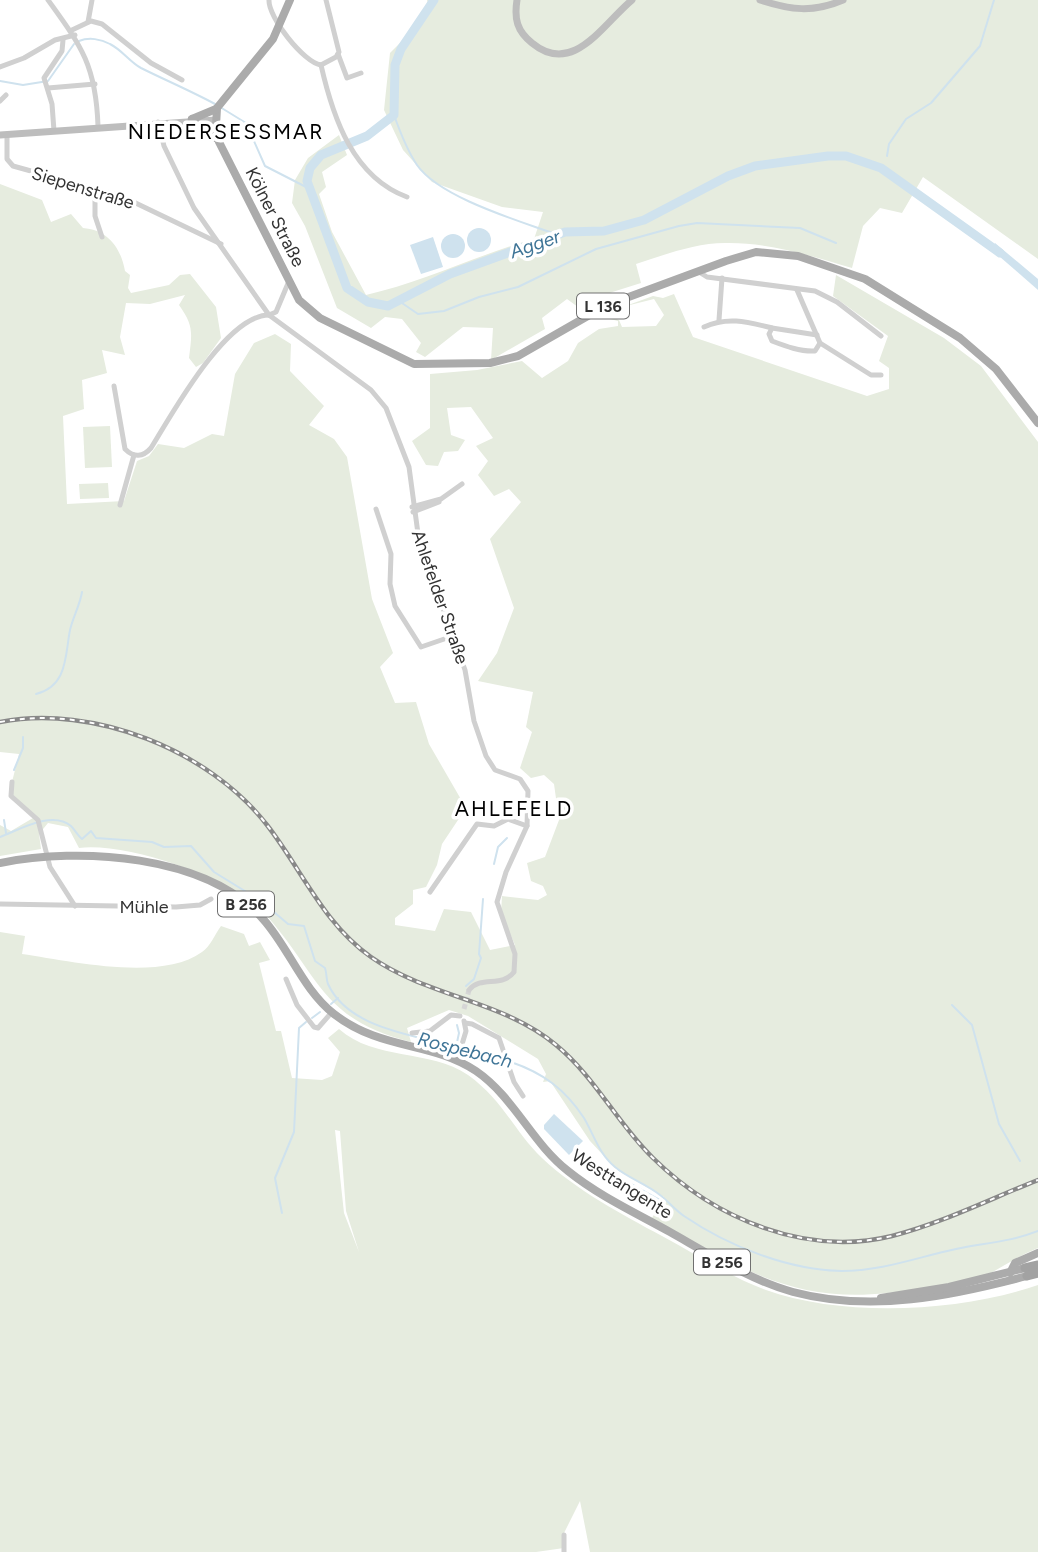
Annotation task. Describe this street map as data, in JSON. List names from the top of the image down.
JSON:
{
  "streets": {
    "highway": ["B 256", "Westtangente"],
    "main road": ["Kölner Straße", "L 136"],
    "street": ["Siepenstraße", "Ahlefelder Straße", "Mühle"]
  },
  "crossings": [
    ["Siepenstraße", "Ahlefelder Straße"],
    ["Kölner Straße", "L 136"]
  ],
  "districts": ["NIEDERSESSMAR", "AHLEFELD"],
  "water": ["Agger", "Rospebach"]
}
